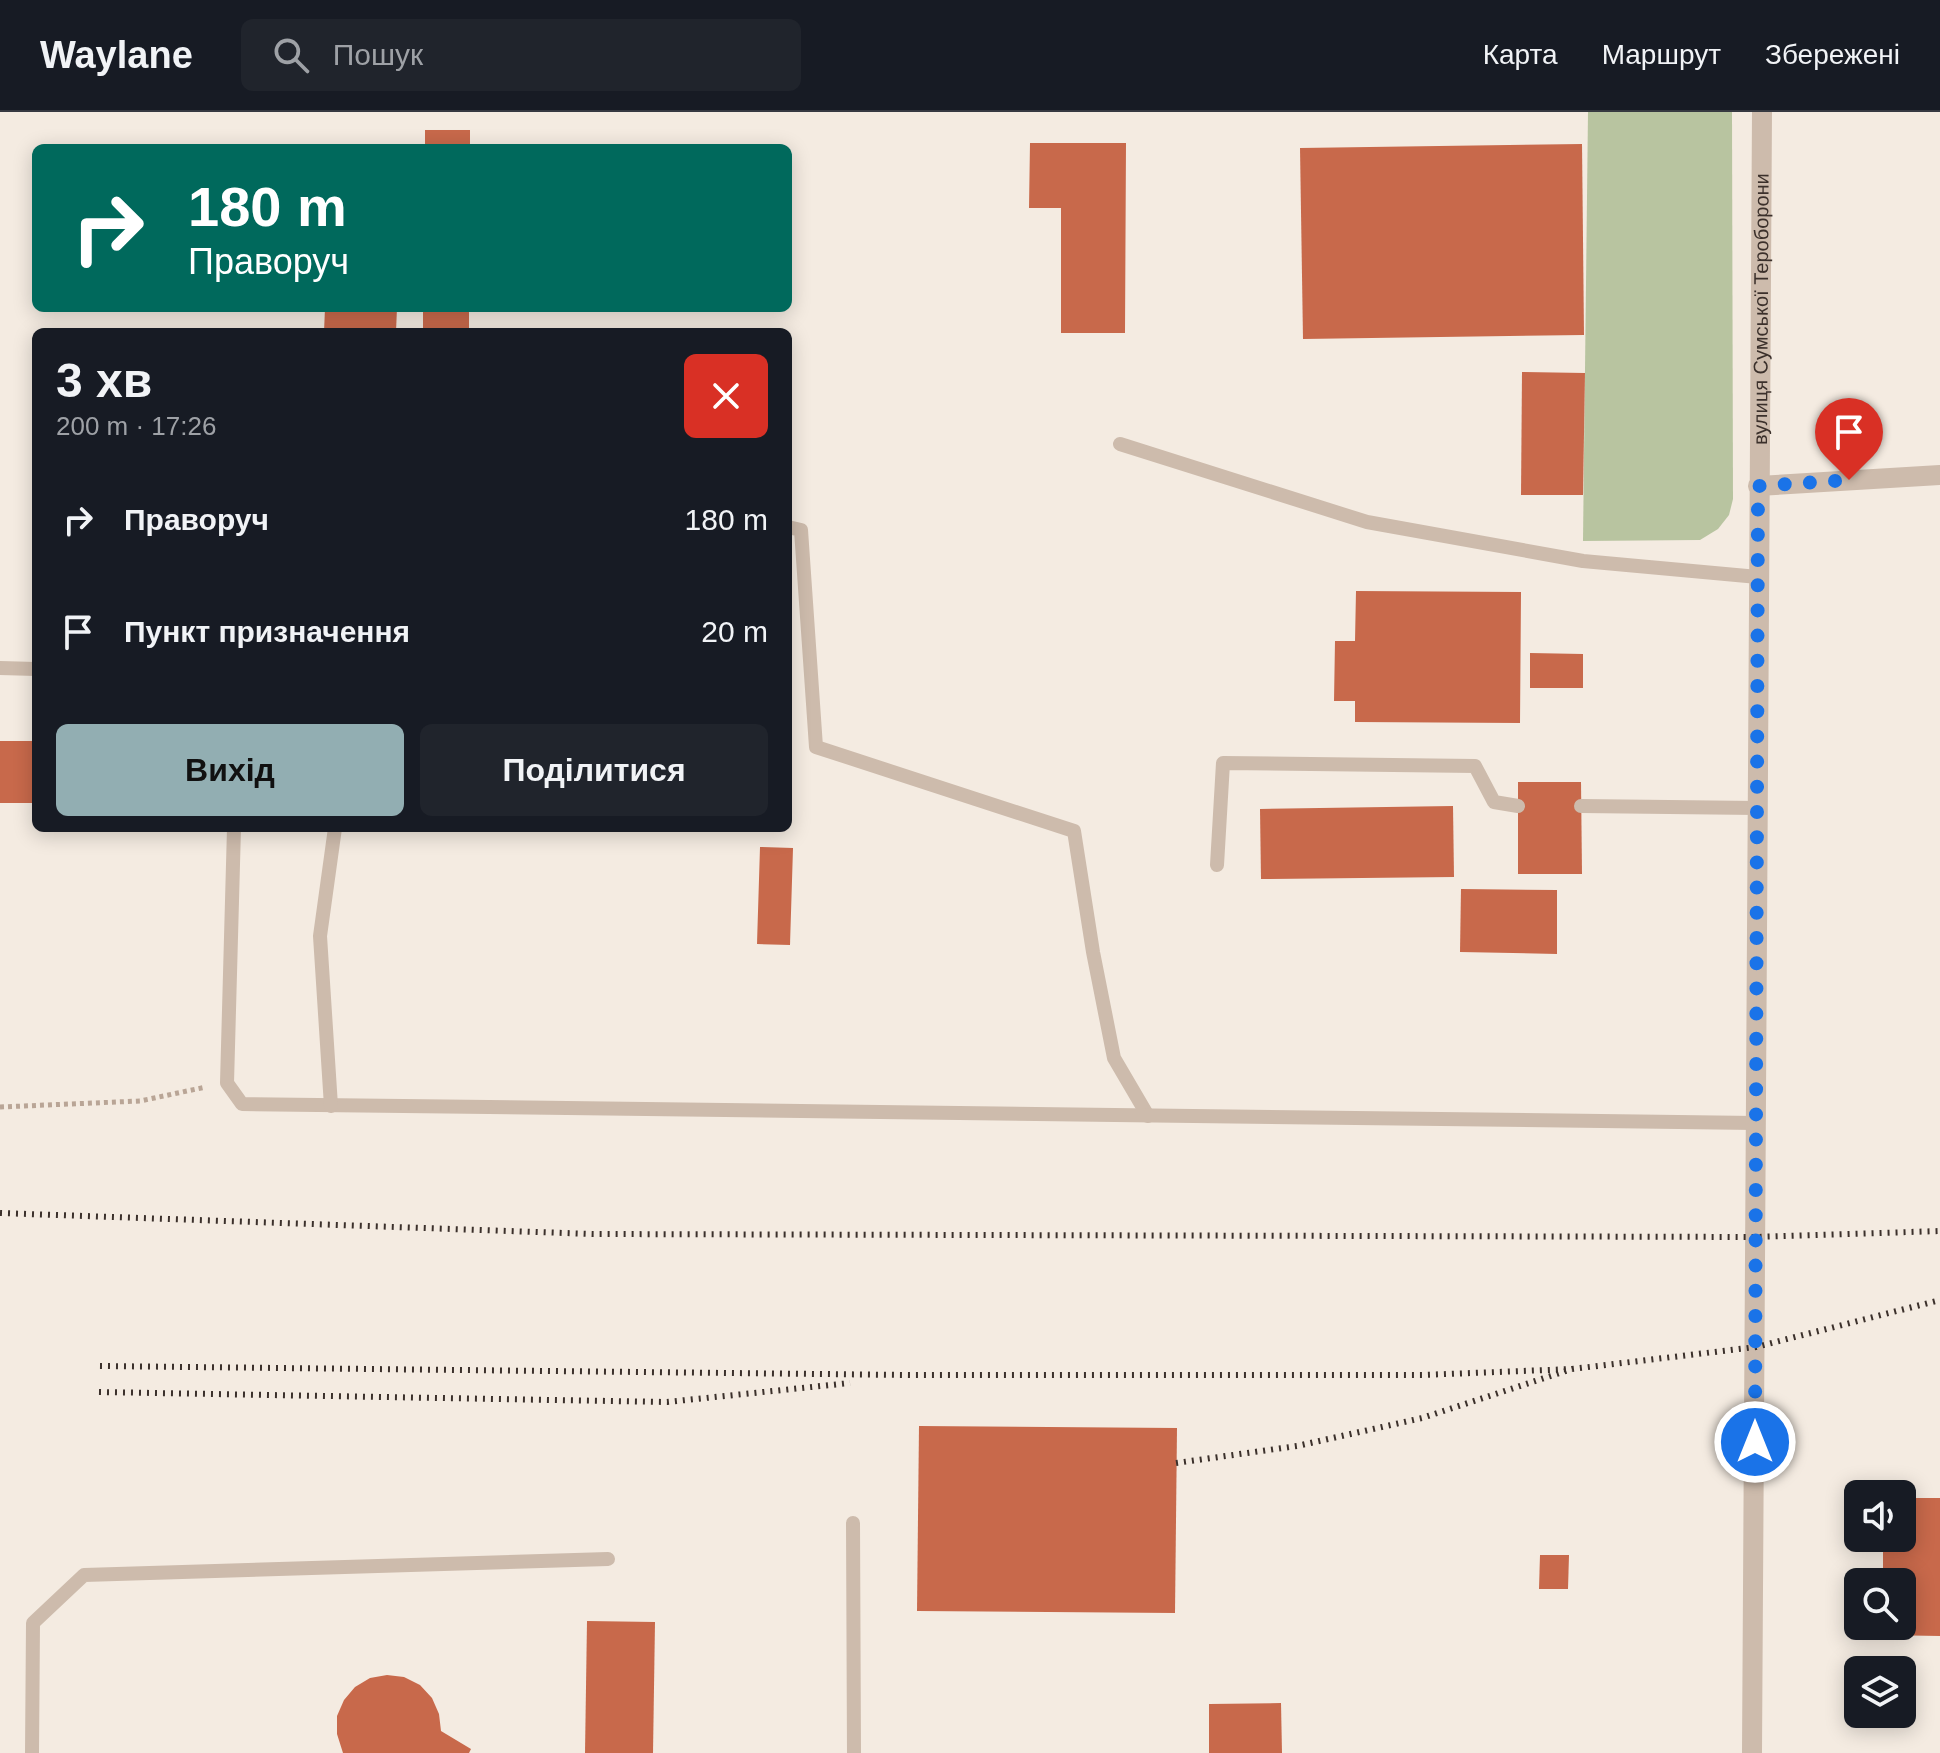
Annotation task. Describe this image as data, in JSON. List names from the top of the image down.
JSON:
{
  "streets": {
    "street": ["вулиця Сумської Тероборони"]
  },
  "page": {
    "header": "Waylane",
    "search": "Пошук",
    "nav": ["Карта", "Маршрут", "Збережені"],
    "turn": ["180 m", "Праворуч"],
    "heading": ["3 хв", "200 m · 17:26"],
    "list": [
      {
        "name": "Праворуч",
        "value": "180 m"
      },
      {
        "name": "Пункт призначення",
        "value": "20 m"
      }
    ],
    "buttons": ["Вихід", "Поділитися"]
  }
}
